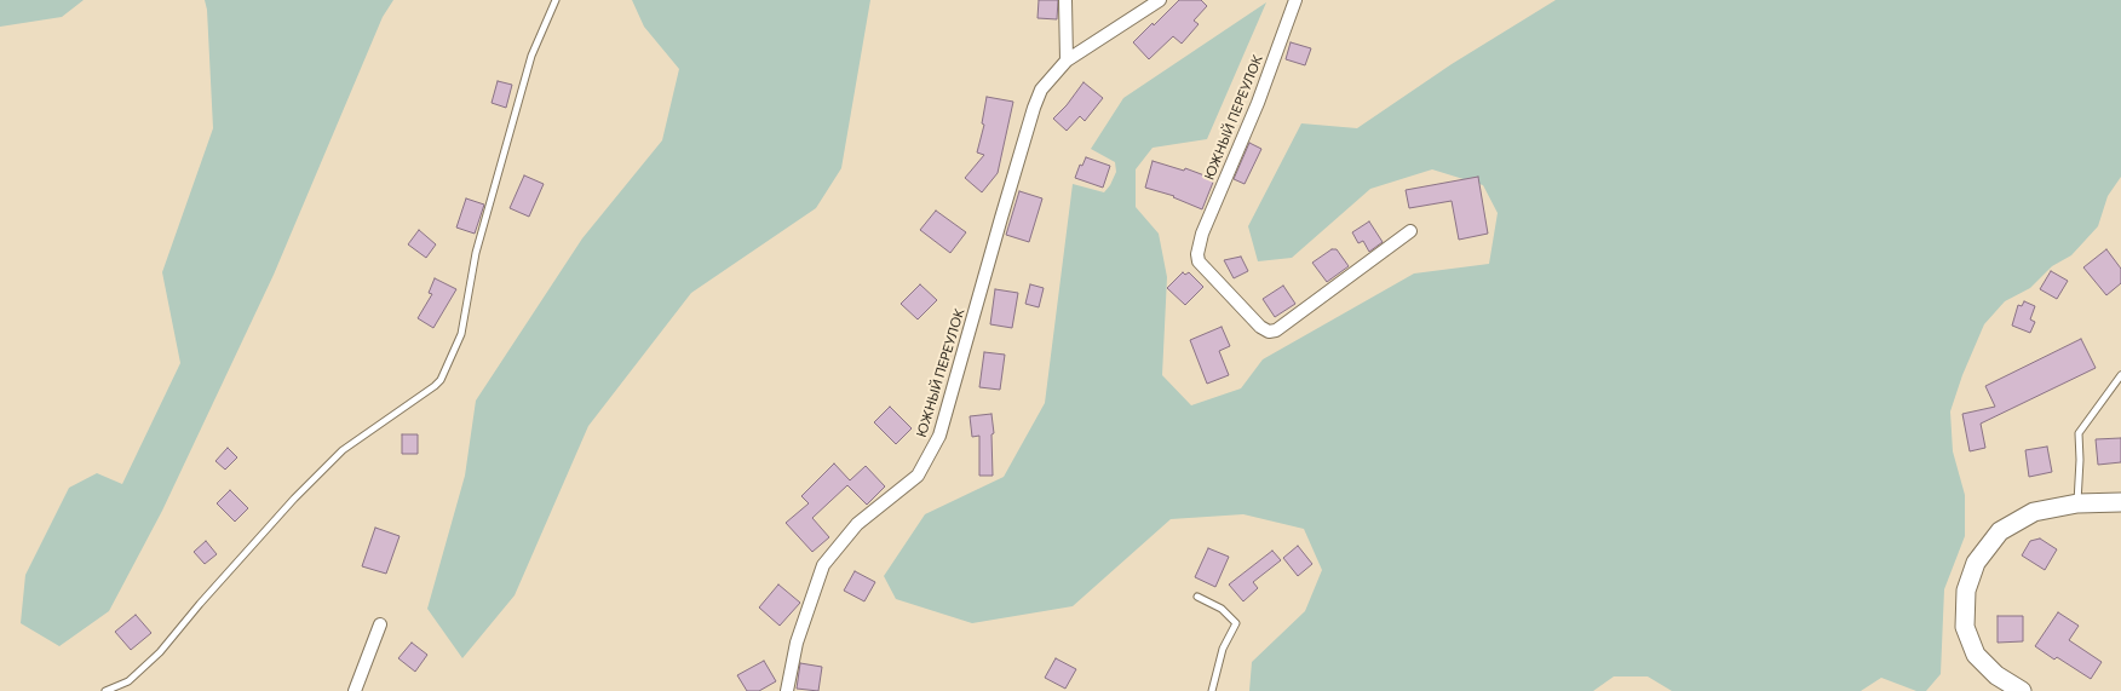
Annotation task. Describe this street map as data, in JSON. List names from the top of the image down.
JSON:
{
  "streets": {
    "street": ["ЮЖНЫЙ ПЕРЕУЛОК"]
  }
}
